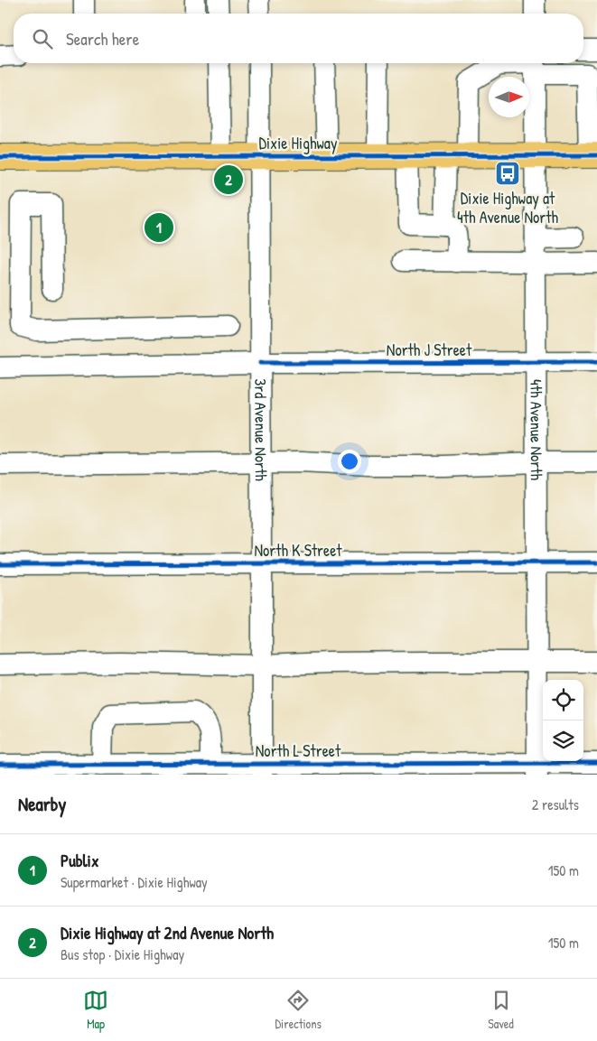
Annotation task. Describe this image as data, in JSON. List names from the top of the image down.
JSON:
{
  "streets": {
    "main road": ["Dixie Highway"],
    "street": [
      "North J Street",
      "3rd Avenue North",
      "4th Avenue North",
      "North K Street",
      "North L Street"
    ]
  },
  "crossings": [
    ["Dixie Highway", "3rd Avenue North"],
    ["Dixie Highway", "4th Avenue North"],
    ["North J Street", "3rd Avenue North"],
    ["North J Street", "4th Avenue North"],
    ["3rd Avenue North", "North K Street"],
    ["3rd Avenue North", "North L Street"],
    ["4th Avenue North", "North K Street"],
    ["4th Avenue North", "North L Street"]
  ],
  "places": {
    "bus stop": ["Dixie Highway at 4th Avenue North"]
  },
  "north": "right",
  "page": {
    "search": "Search here",
    "pins": ["2", "1"],
    "heading": ["Nearby", "2 results"],
    "list": [
      {
        "mark": "1",
        "name": "Publix",
        "note": "Supermarket · Dixie Highway",
        "value": "150 m"
      },
      {
        "mark": "2",
        "name": "Dixie Highway at 2nd Avenue North",
        "note": "Bus stop · Dixie Highway",
        "value": "150 m"
      }
    ],
    "nav": ["Map", "Directions", "Saved"]
  }
}
